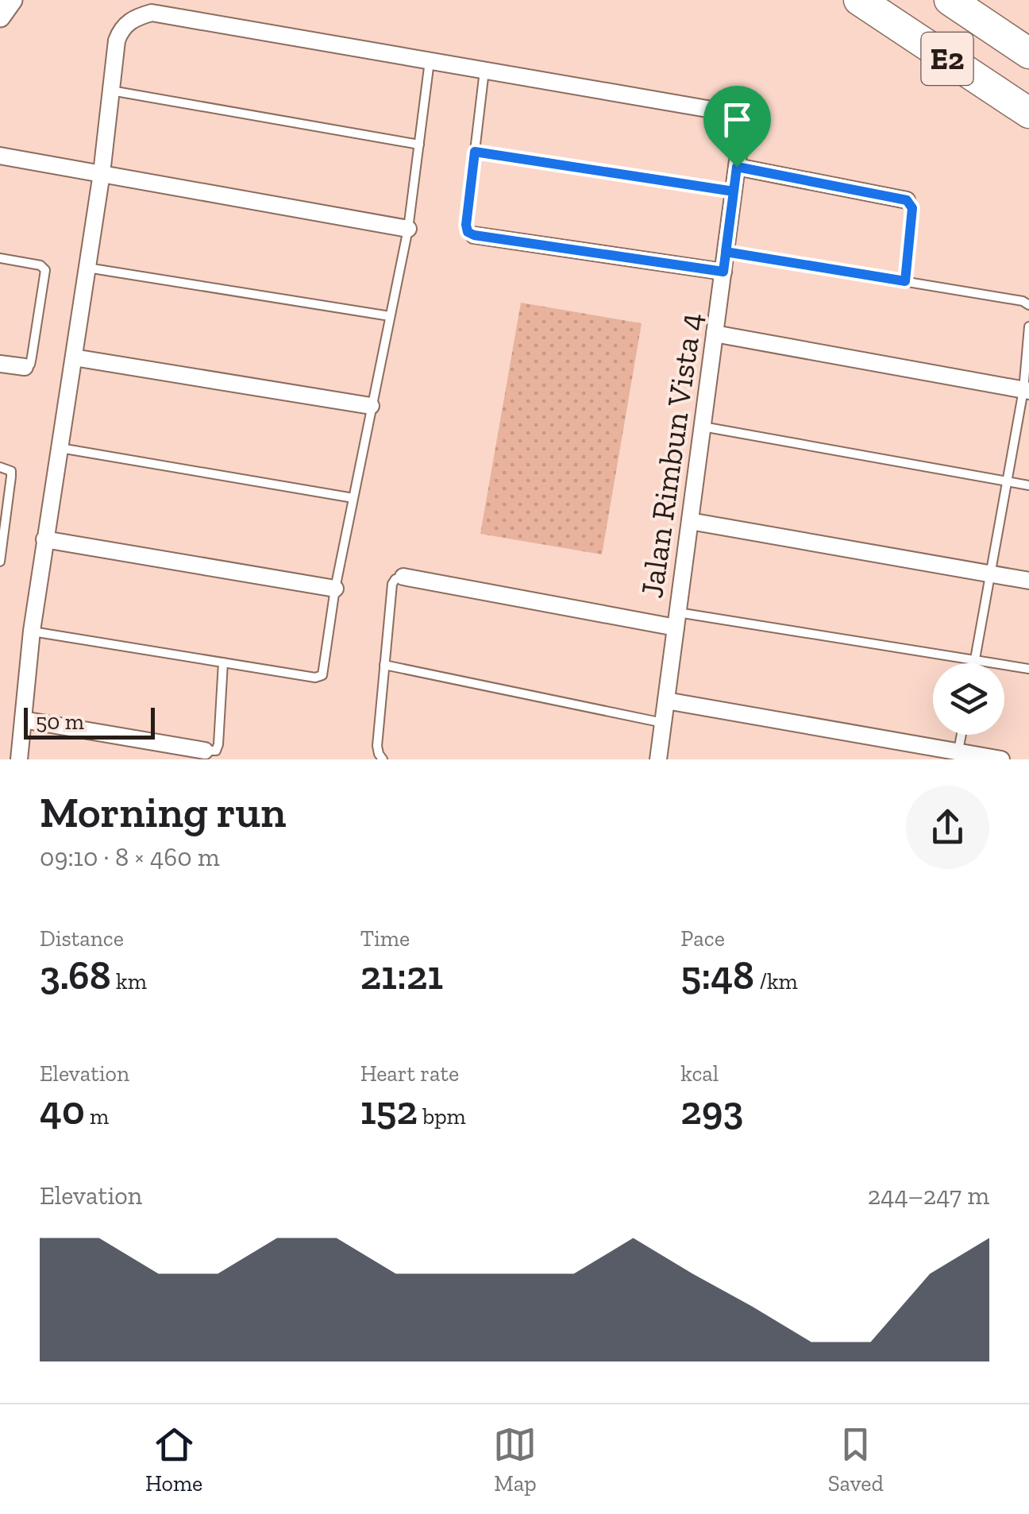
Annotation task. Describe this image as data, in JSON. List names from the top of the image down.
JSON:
{
  "streets": {
    "highway": ["E2"],
    "street": ["Jalan Rimbun Vista 4"]
  },
  "scale_bar": "50 m",
  "page": {
    "scale": "50 m",
    "heading": ["Morning run", "09:10 · 8 × 460 m"],
    "stats": [
      ["Distance", "3.68 km"],
      ["Time", "21:21"],
      ["Pace", "5:48 /km"],
      ["Elevation", "40 m"],
      ["Heart rate", "152 bpm"],
      ["kcal", "293"]
    ],
    "chart": ["Elevation", "244–247 m"],
    "tabs": ["Home", "Map", "Saved"]
  }
}
